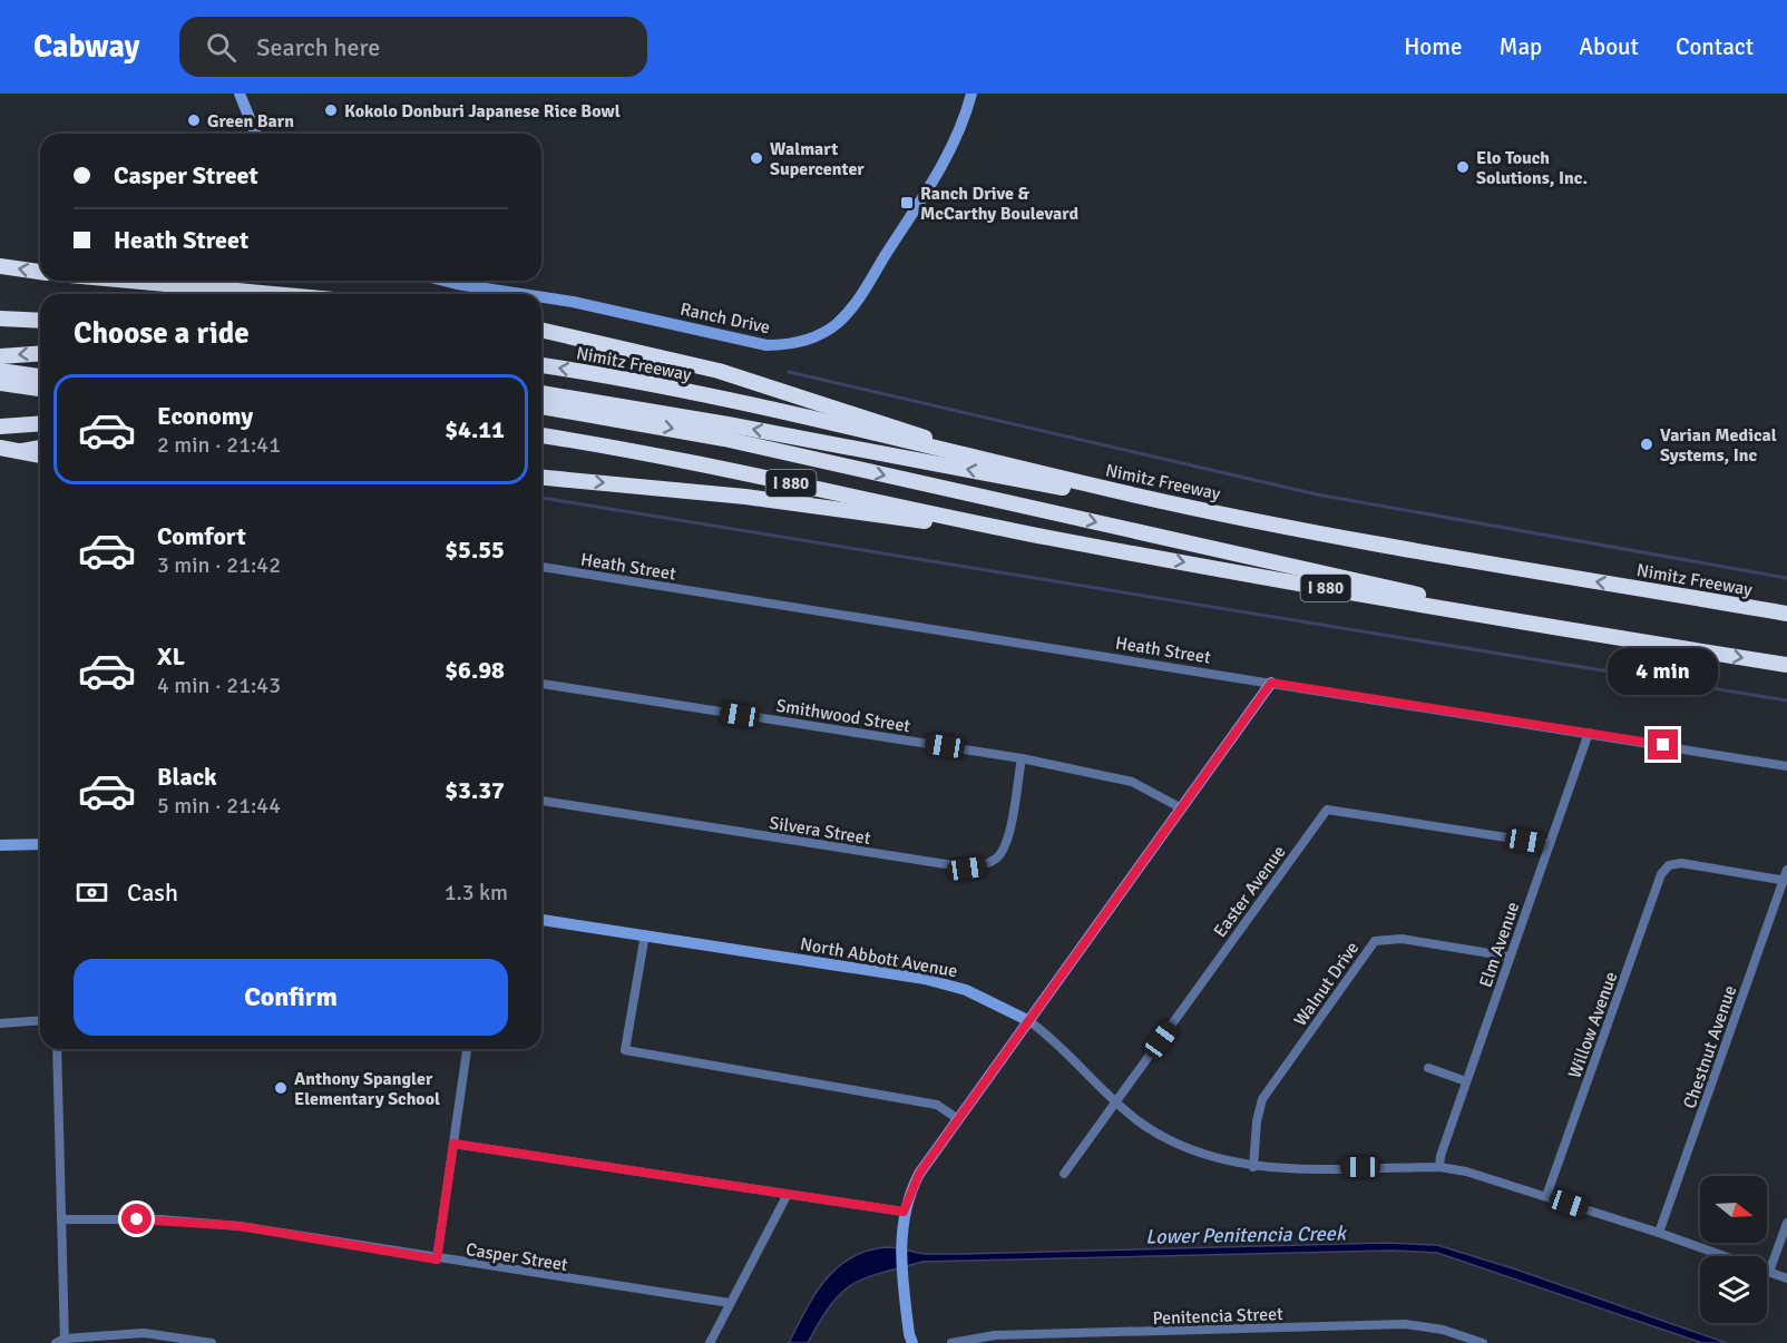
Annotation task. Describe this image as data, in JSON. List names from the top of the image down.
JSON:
{
  "streets": {
    "highway": ["Nimitz Freeway", "I 880"],
    "street": [
      "Ranch Drive",
      "Heath Street",
      "Smithwood Street",
      "Silvera Street",
      "Easter Avenue",
      "Elm Avenue",
      "North Abbott Avenue",
      "Walnut Drive",
      "Willow Avenue",
      "Chestnut Avenue",
      "Casper Street",
      "Penitencia Street"
    ]
  },
  "crossings": [
    ["Heath Street", "Elm Avenue"],
    ["Smithwood Street", "Silvera Street"],
    ["Easter Avenue", "Elm Avenue"],
    ["Easter Avenue", "North Abbott Avenue"],
    ["Elm Avenue", "North Abbott Avenue"],
    ["Elm Avenue", "Walnut Drive"],
    ["North Abbott Avenue", "Walnut Drive"],
    ["North Abbott Avenue", "Willow Avenue"],
    ["North Abbott Avenue", "Chestnut Avenue"],
    ["Willow Avenue", "Chestnut Avenue"]
  ],
  "water": ["Lower Penitencia Creek"],
  "places": {
    "other": [
      "Kokolo Donburi Japanese Rice Bowl",
      "Green Barn",
      "Walmart Supercenter",
      "Elo Touch Solutions, Inc.",
      "Varian Medical Systems, Inc",
      "Anthony Spangler Elementary School"
    ],
    "transit": ["Ranch Drive & McCarthy Boulevard"]
  },
  "north": "right",
  "page": {
    "header": "Cabway",
    "search": "Search here",
    "nav": [
      "Home",
      "Map",
      "About",
      "Contact"
    ],
    "banner": ["Casper Street", "Heath Street"],
    "heading": "Choose a ride",
    "list": [
      {
        "name": "Economy",
        "note": "2 min · 21:41",
        "value": "$4.11"
      },
      {
        "name": "Comfort",
        "note": "3 min · 21:42",
        "value": "$5.55"
      },
      {
        "name": "XL",
        "note": "4 min · 21:43",
        "value": "$6.98"
      },
      {
        "name": "Black",
        "note": "5 min · 21:44",
        "value": "$3.37"
      }
    ],
    "bubble": "4 min",
    "pay": ["Cash", "1.3 km"],
    "buttons": "Confirm"
  }
}
